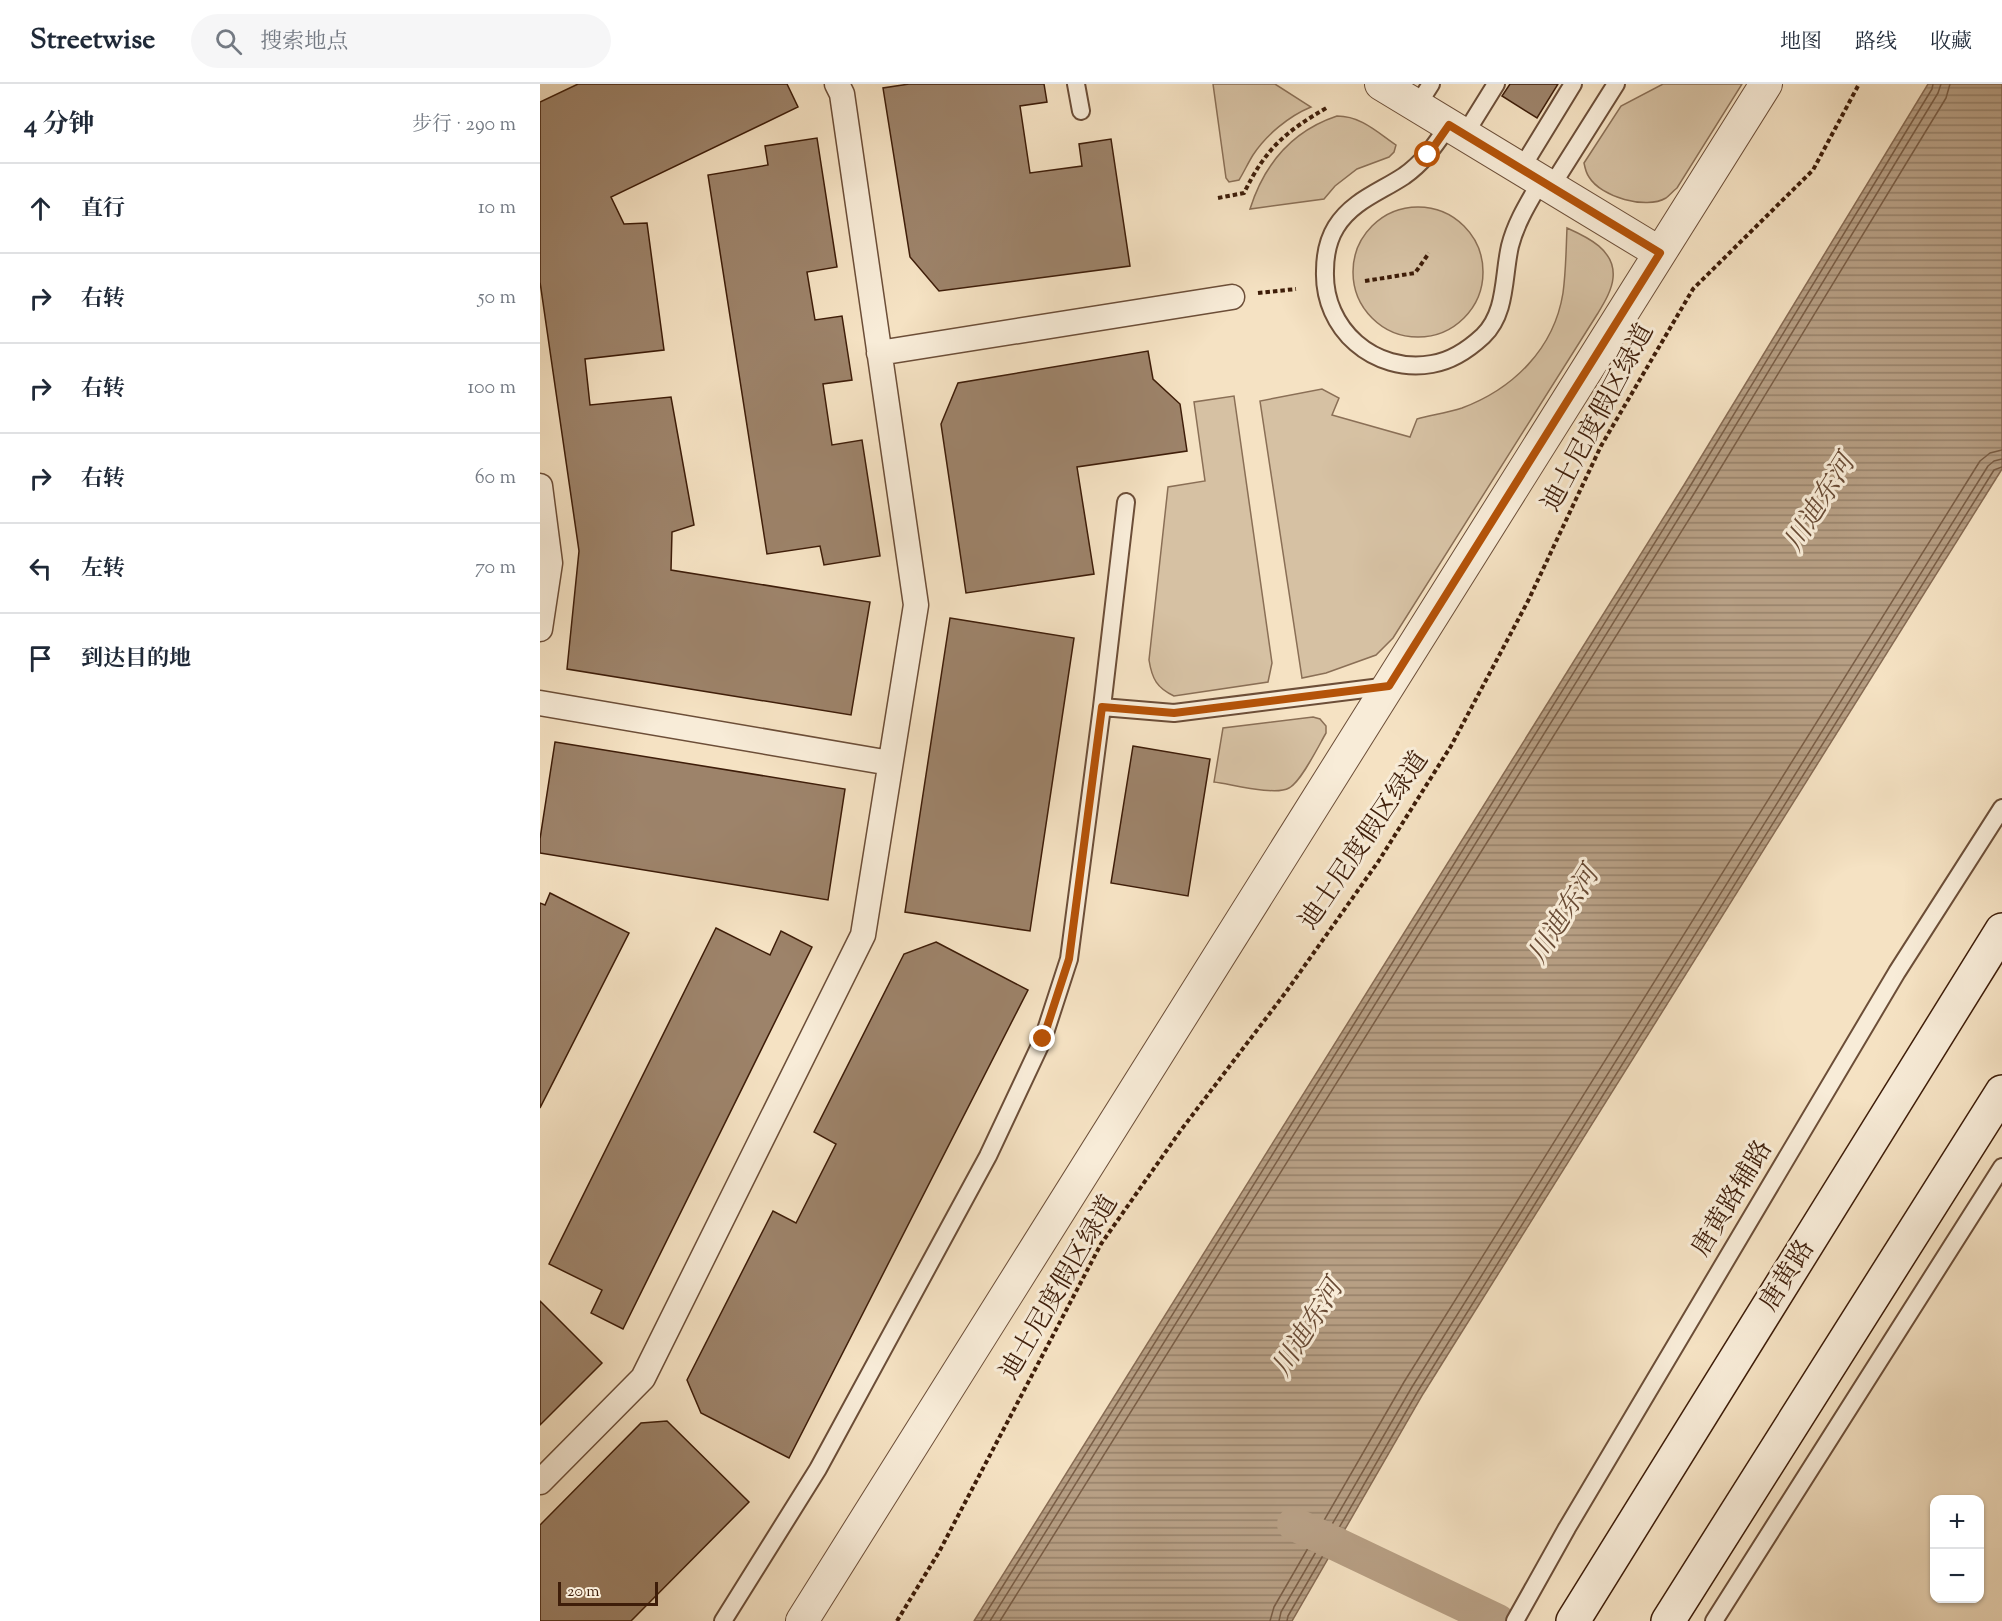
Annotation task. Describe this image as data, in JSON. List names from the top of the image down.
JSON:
{
  "streets": {
    "main road": ["唐黄路"],
    "lane": ["唐黄路辅路"],
    "path": ["迪士尼度假区绿道"]
  },
  "water": ["川迪东河"],
  "scale_bar": "20 m",
  "page": {
    "header": "Streetwise",
    "search": "搜索地点",
    "nav": ["地图", "路线", "收藏"],
    "heading": ["4 分钟", "步行 · 290 m"],
    "list": [
      ["直行", "10 m"],
      ["右转", "50 m"],
      ["右转", "100 m"],
      ["右转", "60 m"],
      ["左转", "70 m"],
      "到达目的地"
    ],
    "map_buttons": ["+", "−"],
    "scale": "20 m"
  }
}
